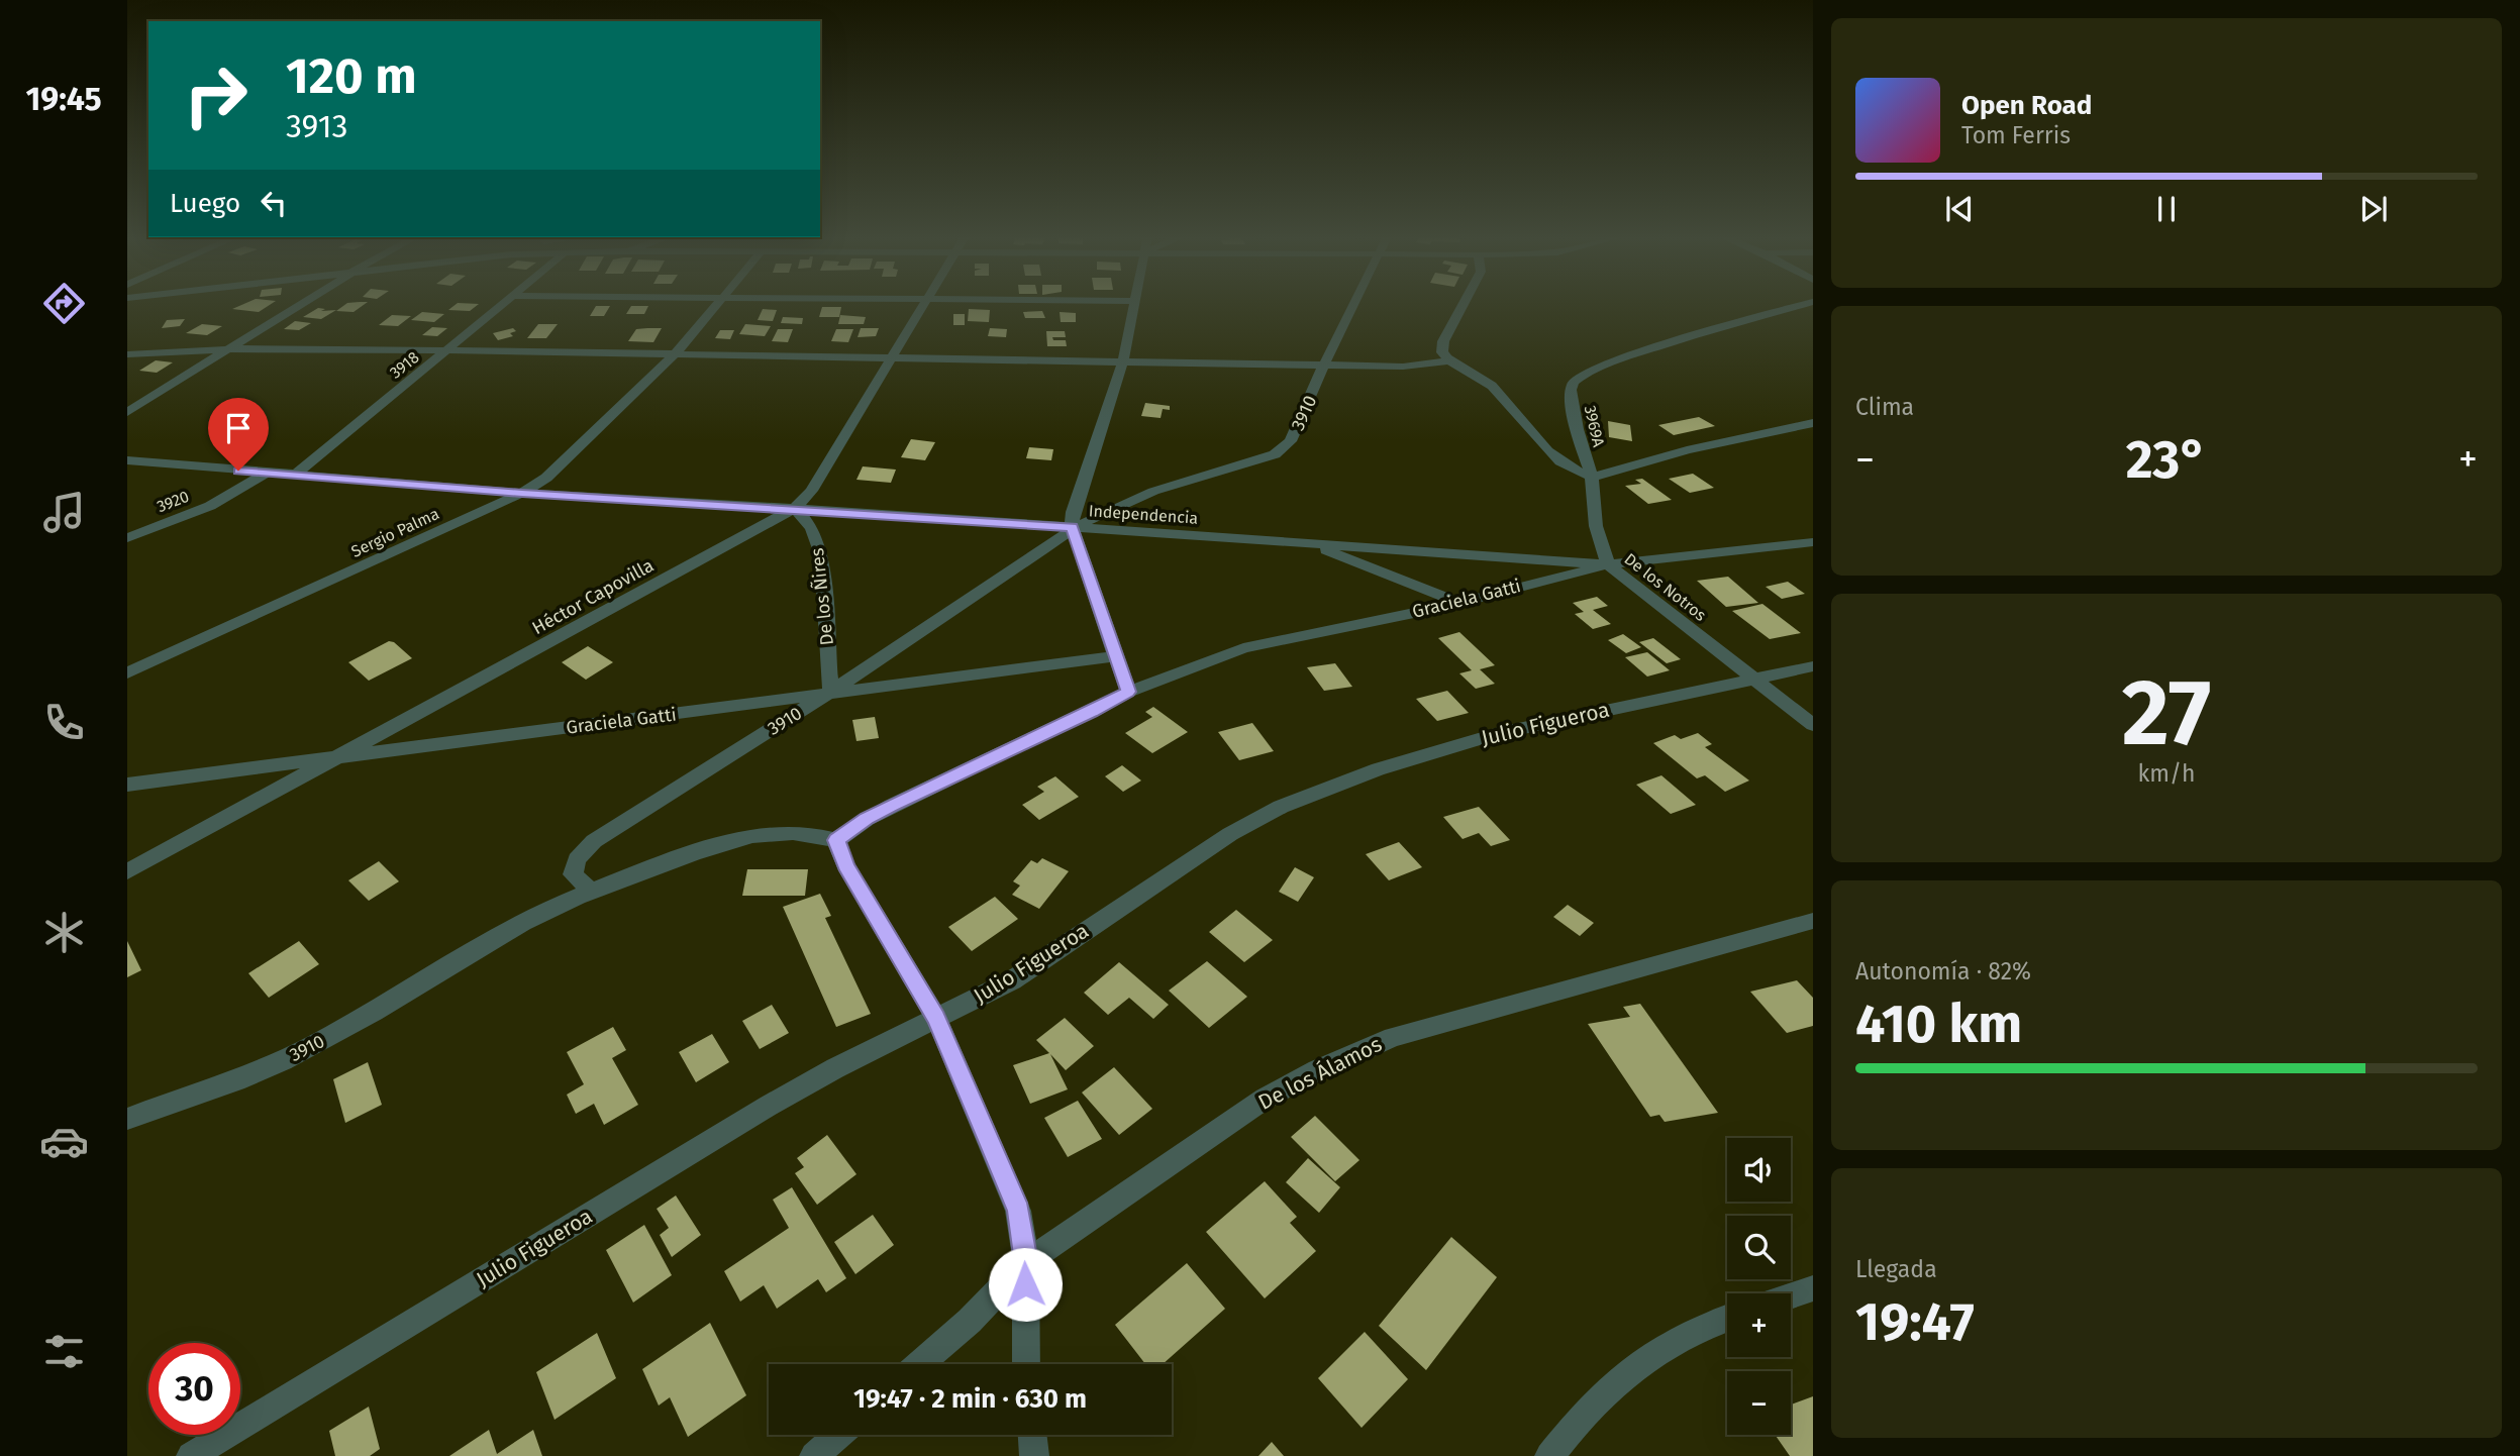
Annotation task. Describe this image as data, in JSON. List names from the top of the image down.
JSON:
{
  "streets": {
    "street": [
      "3918",
      "3910",
      "3969A",
      "3920",
      "Independencia",
      "Sergio Palma",
      "De los Notros",
      "Héctor Capovilla",
      "De los Ñires",
      "Graciela Gatti",
      "Julio Figueroa",
      "De los Álamos"
    ]
  },
  "crossings": [
    ["3918", "Independencia"],
    ["3910", "Independencia"],
    ["3910", "De los Ñires"],
    ["3910", "Graciela Gatti"],
    ["3969A", "De los Notros"],
    ["3920", "Independencia"],
    ["Independencia", "Sergio Palma"],
    ["Independencia", "De los Notros"],
    ["Independencia", "Héctor Capovilla"],
    ["Independencia", "De los Ñires"],
    ["Independencia", "Graciela Gatti"],
    ["De los Notros", "Graciela Gatti"],
    ["De los Notros", "Julio Figueroa"],
    ["Héctor Capovilla", "De los Ñires"],
    ["Héctor Capovilla", "Graciela Gatti"],
    ["De los Ñires", "Graciela Gatti"]
  ],
  "page": {
    "tabs": "19:45",
    "turn": ["120 m", "3913"],
    "song": ["Open Road", "Tom Ferris"],
    "then": "Luego",
    "tile": [
      "Clima",
      ["27", "km/h"],
      ["Autonomía · 82%", "410 km"],
      ["Llegada", "19:47"]
    ],
    "heat": ["−", "23°", "+"],
    "map_buttons": ["+", "−"],
    "limit": "30",
    "trip": "19:47 · 2 min · 630 m"
  }
}
